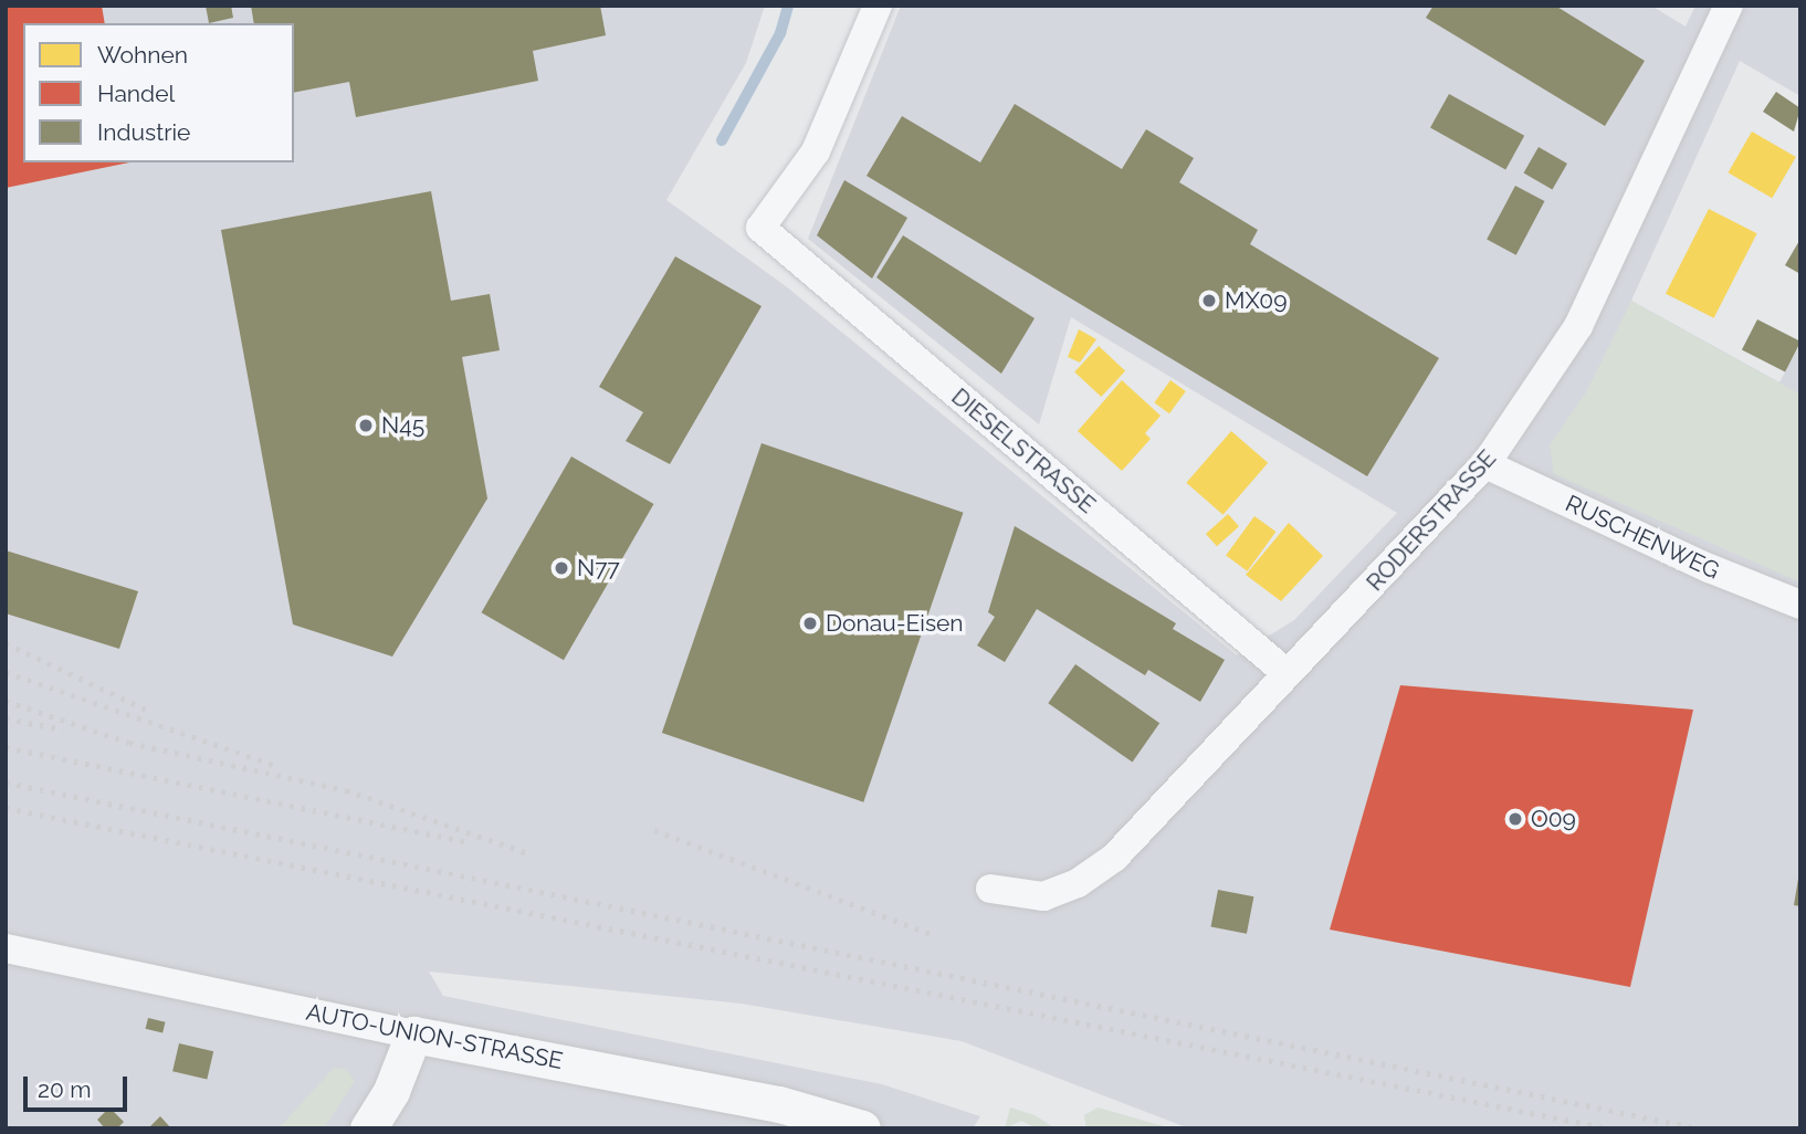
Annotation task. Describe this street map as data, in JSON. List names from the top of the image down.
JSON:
{
  "streets": {
    "street": [
      "DIESELSTRASSE",
      "RODERSTRASSE",
      "RUSCHENWEG",
      "AUTO-UNION-STRASSE"
    ]
  },
  "crossings": [
    ["DIESELSTRASSE", "RODERSTRASSE"],
    ["RODERSTRASSE", "RUSCHENWEG"]
  ],
  "places": [
    "MX09",
    "N45",
    "N77",
    "Donau-Eisen",
    "O09"
  ],
  "legend": ["Wohnen", "Handel", "Industrie"],
  "scale_bar": "20 m"
}
